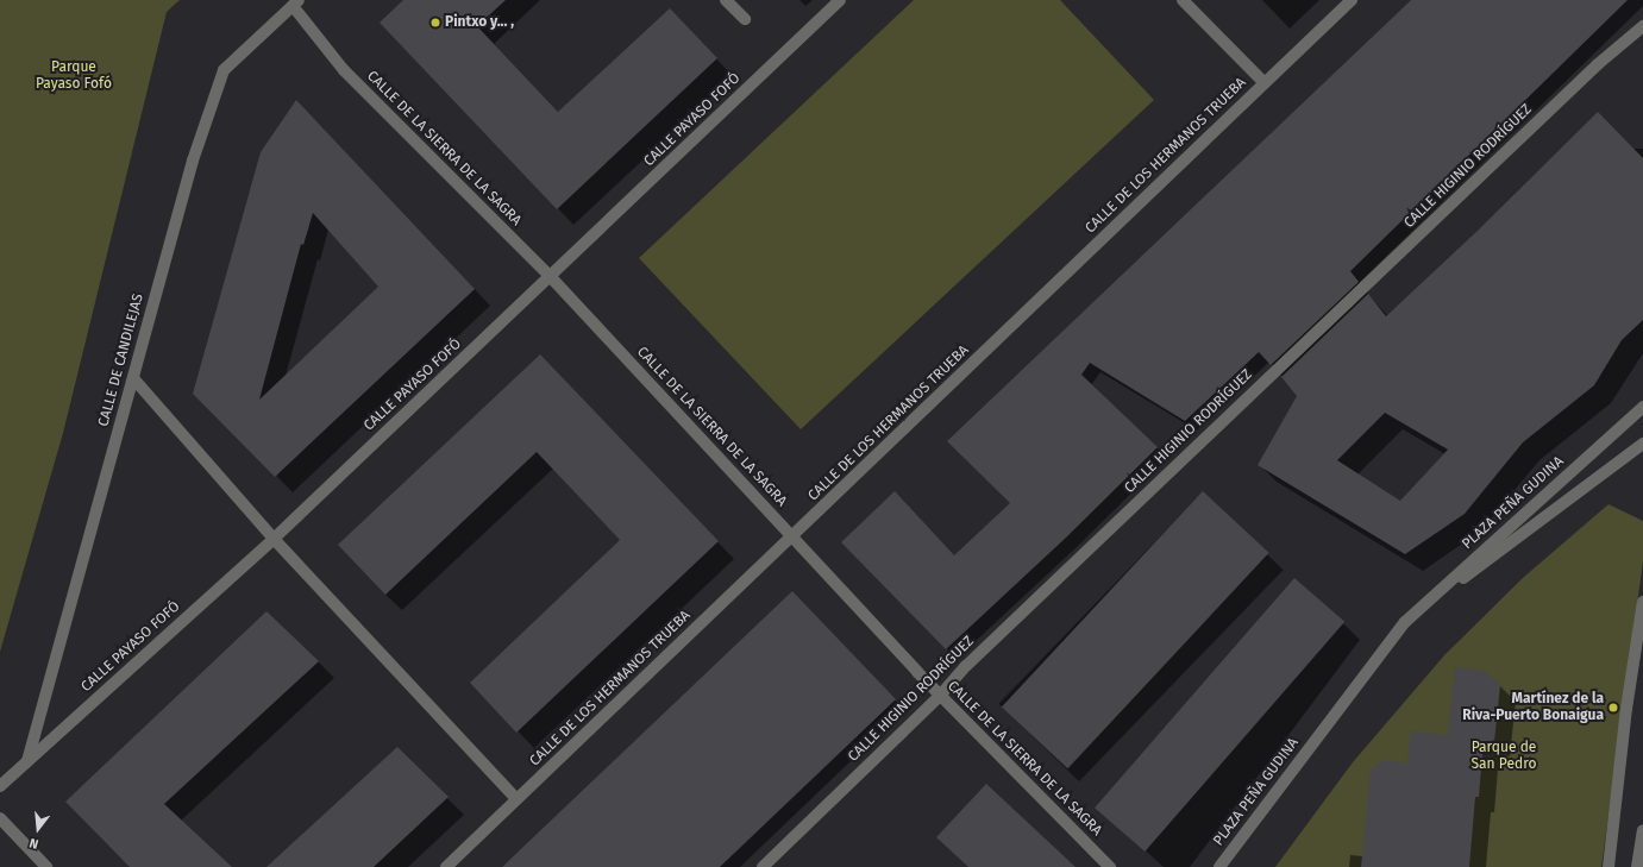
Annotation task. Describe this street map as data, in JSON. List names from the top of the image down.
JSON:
{
  "streets": {
    "street": [
      "CALLE PAYASO FOFÓ",
      "CALLE DE LA SIERRA DE LA SAGRA",
      "CALLE DE LOS HERMANOS TRUEBA",
      "CALLE HIGINIO RODRÍGUEZ",
      "CALLE DE CANDILEJAS",
      "PLAZA PEÑA GUDINA"
    ]
  },
  "crossings": [
    ["CALLE PAYASO FOFÓ", "CALLE DE LA SIERRA DE LA SAGRA"],
    ["CALLE PAYASO FOFÓ", "CALLE DE CANDILEJAS"],
    ["CALLE DE LA SIERRA DE LA SAGRA", "CALLE DE LOS HERMANOS TRUEBA"],
    ["CALLE DE LA SIERRA DE LA SAGRA", "CALLE HIGINIO RODRÍGUEZ"],
    ["CALLE DE LA SIERRA DE LA SAGRA", "CALLE DE CANDILEJAS"]
  ],
  "parks": ["Parque Payaso Fofó", "Parque de San Pedro"],
  "places": ["Pintxo y... ,", "Martínez de la Riva-Puerto Bonaigua"],
  "north": "bottom"
}
